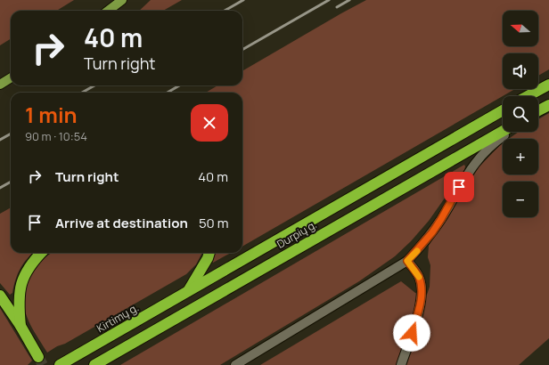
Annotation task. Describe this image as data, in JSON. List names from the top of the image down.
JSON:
{
  "streets": {
    "highway": ["Durpių g.", "Kirtimų g."]
  },
  "crossings": [
    ["Durpių g.", "Kirtimų g."]
  ],
  "north": "left",
  "page": {
    "map_buttons": ["+", "−"],
    "turn": ["40 m", "Turn right"],
    "heading": ["1 min", "90 m · 10:54"],
    "list": [
      {
        "name": "Turn right",
        "value": "40 m"
      },
      {
        "name": "Arrive at destination",
        "value": "50 m"
      }
    ]
  }
}
